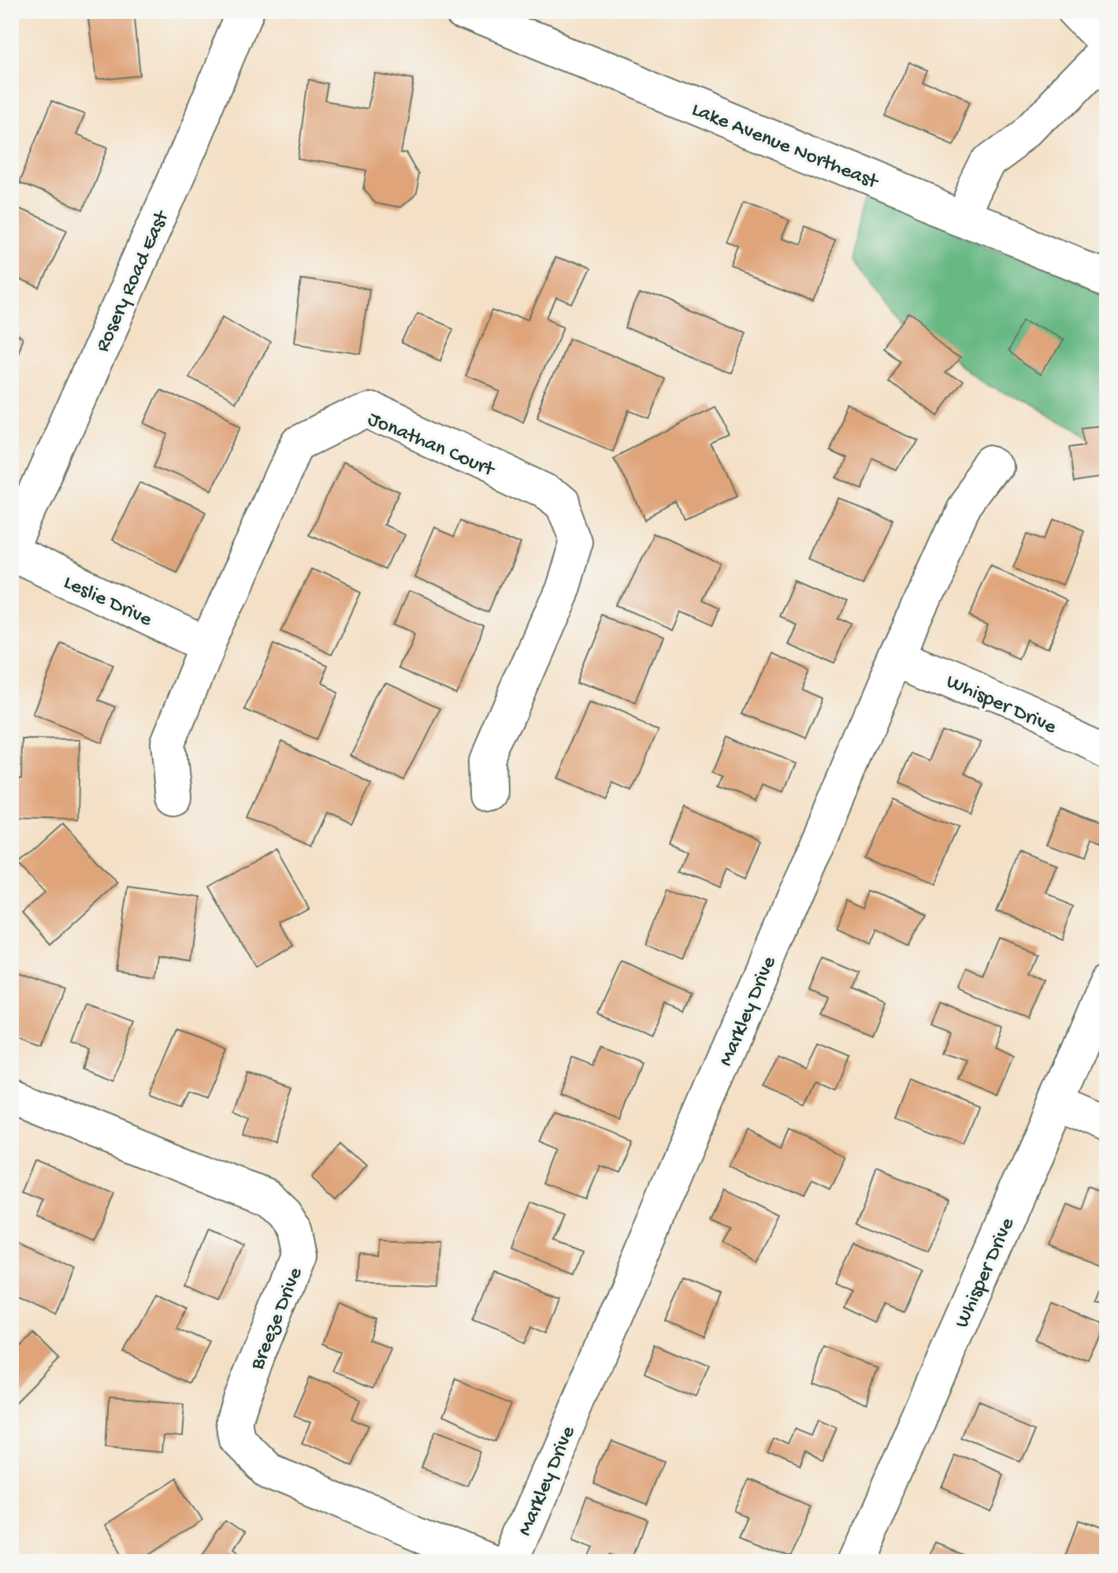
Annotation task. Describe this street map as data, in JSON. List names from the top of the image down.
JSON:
{
  "streets": {
    "street": [
      "Lake Avenue Northeast",
      "Rosery Road East",
      "Jonathan Court",
      "Leslie Drive",
      "Whisper Drive",
      "Markley Drive",
      "Breeze Drive"
    ]
  },
  "crossings": [
    ["Rosery Road East", "Leslie Drive"],
    ["Jonathan Court", "Leslie Drive"],
    ["Whisper Drive", "Markley Drive"]
  ]
}
